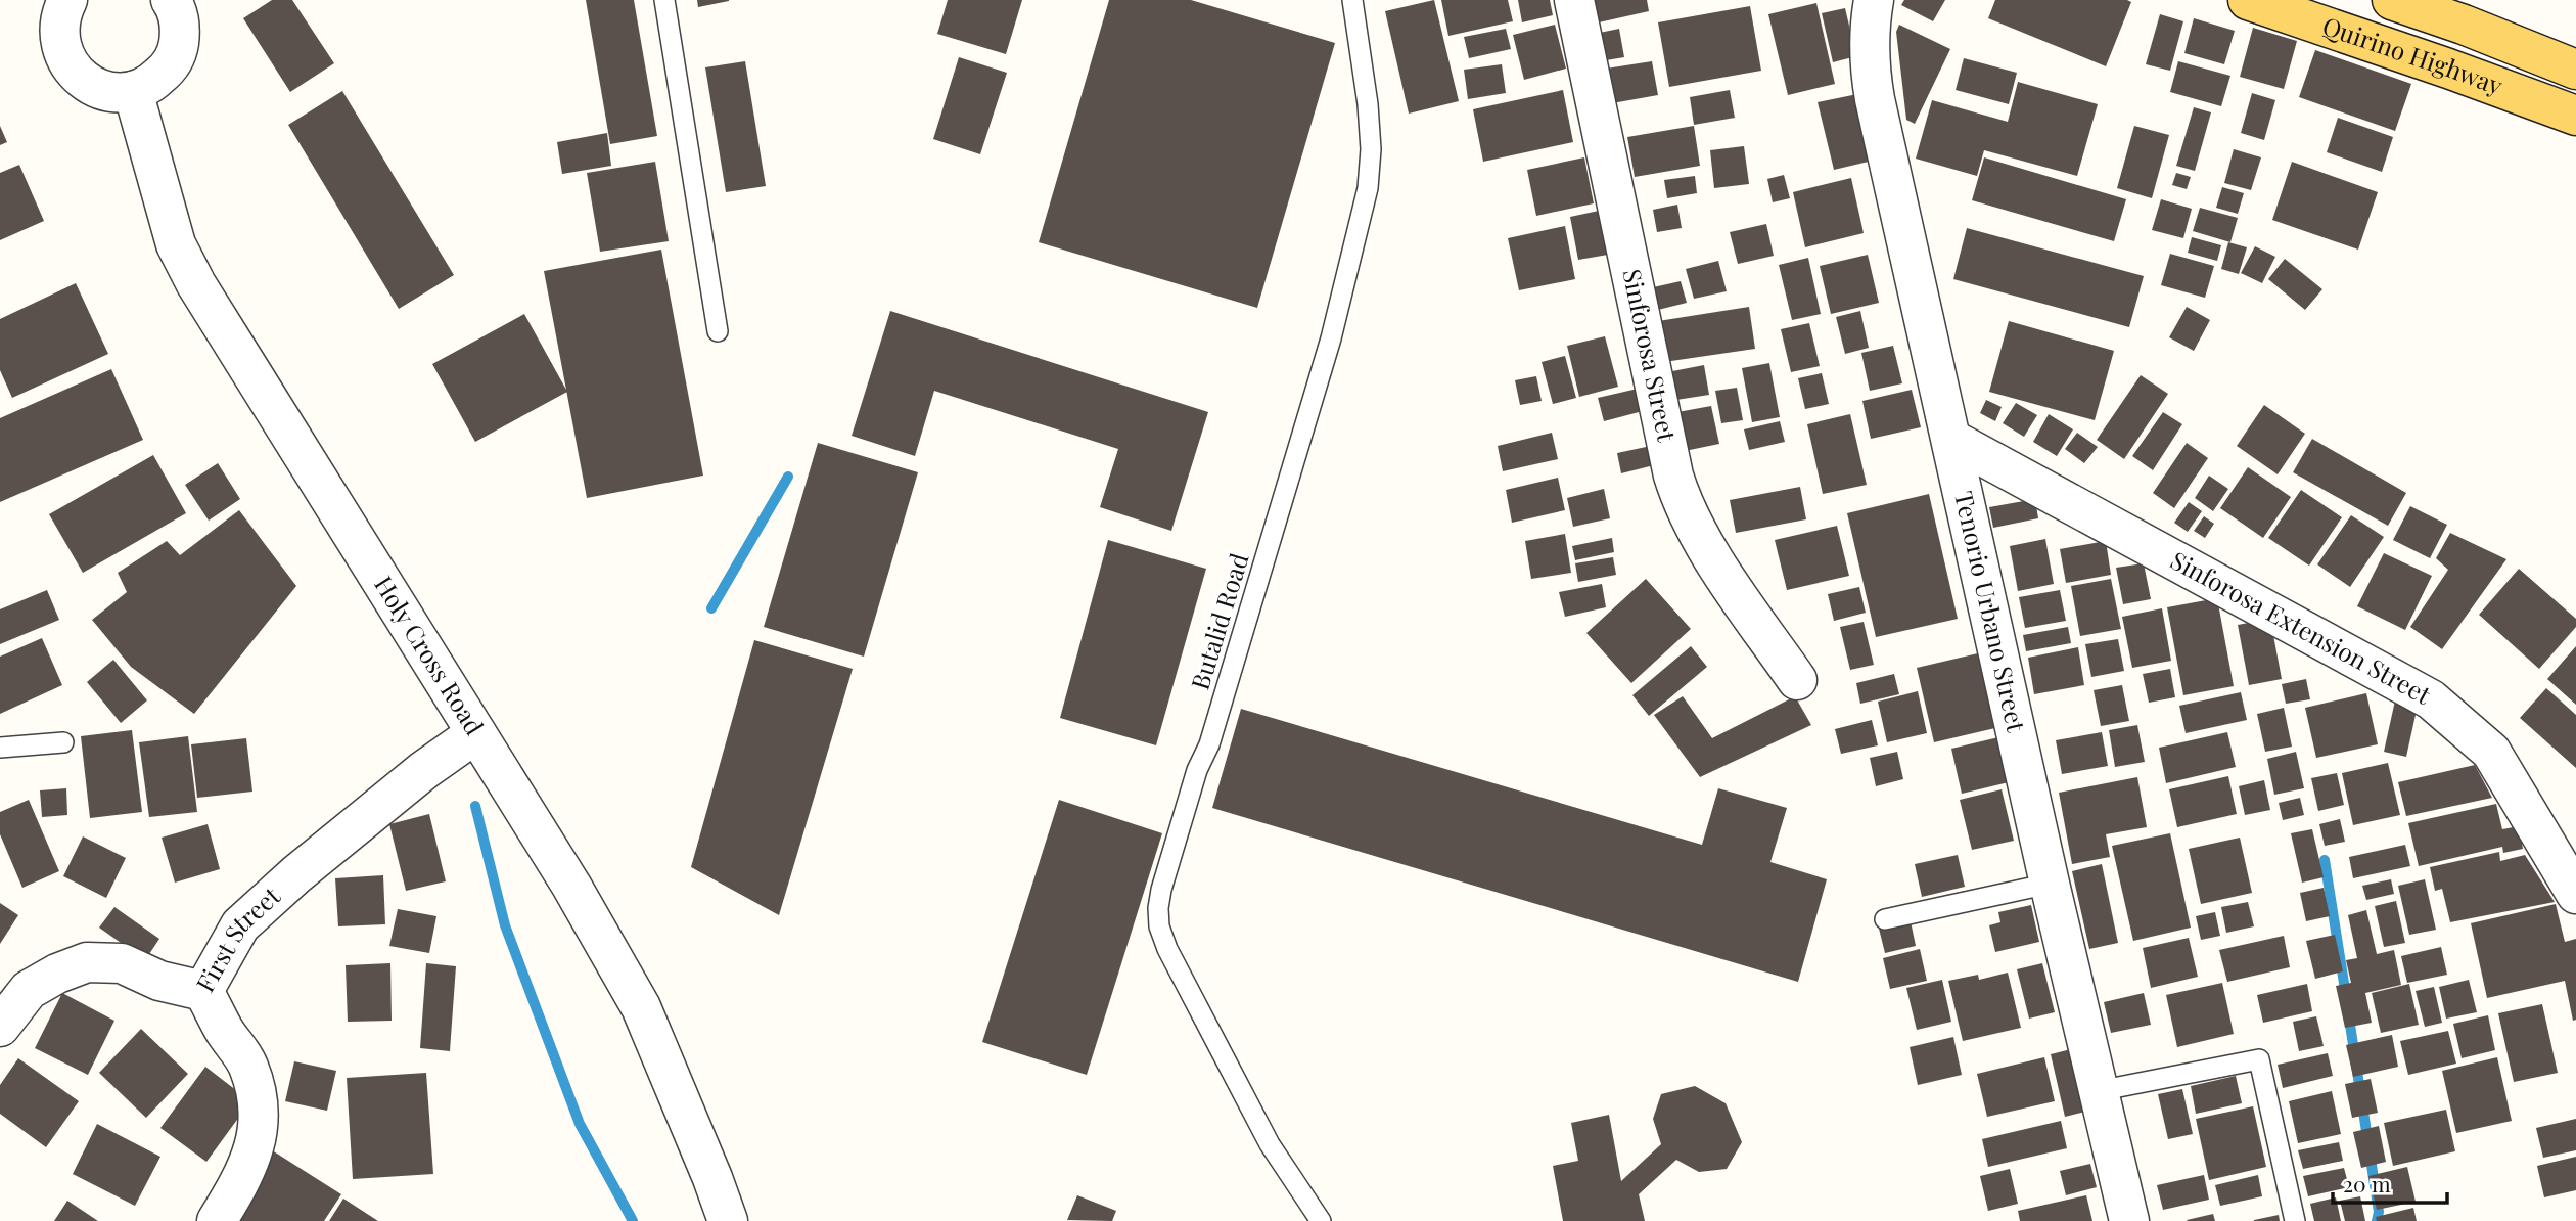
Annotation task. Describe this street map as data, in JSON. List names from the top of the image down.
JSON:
{
  "streets": {
    "main road": ["Quirino Highway"],
    "street": [
      "Sinforosa Street",
      "Tenorio Urbano Street",
      "Sinforosa Extension Street",
      "Holy Cross Road",
      "First Street"
    ],
    "lane": ["Butalid Road"]
  },
  "crossings": [
    ["Tenorio Urbano Street", "Sinforosa Extension Street"],
    ["Holy Cross Road", "First Street"]
  ],
  "scale_bar": "20 m"
}
